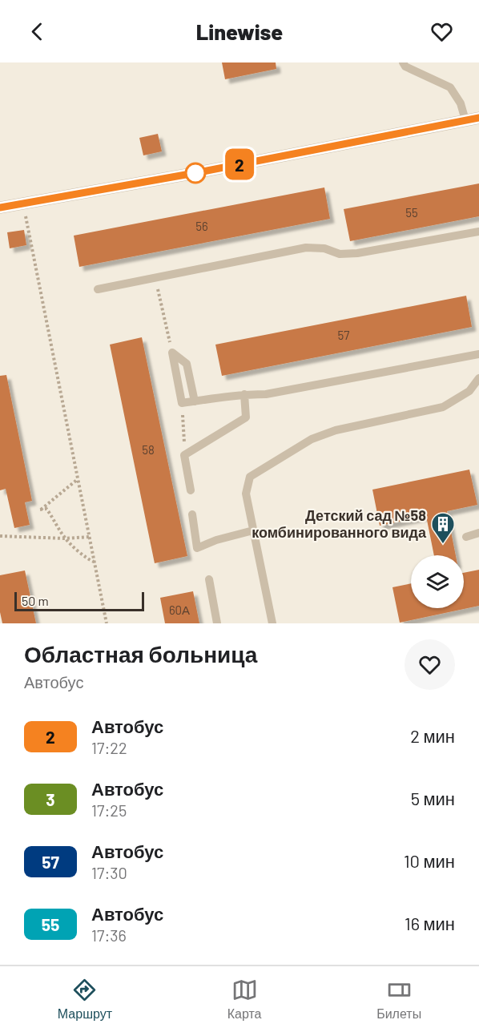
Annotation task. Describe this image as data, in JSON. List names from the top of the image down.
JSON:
{
  "places": {
    "building": ["Детский сад №58 комбинированного вида"]
  },
  "lines": ["bus line 2"],
  "house_numbers": [
    "55",
    "56",
    "57",
    "58",
    "60А"
  ],
  "scale_bar": "50 m",
  "page": {
    "header": "Linewise",
    "on_map": "2",
    "scale": "50 m",
    "heading": ["Областная больница", "Автобус"],
    "list": [
      {
        "mark": "2",
        "name": "Автобус",
        "note": "17:22",
        "value": "2 мин"
      },
      {
        "mark": "3",
        "name": "Автобус",
        "note": "17:25",
        "value": "5 мин"
      },
      {
        "mark": "57",
        "name": "Автобус",
        "note": "17:30",
        "value": "10 мин"
      },
      {
        "mark": "55",
        "name": "Автобус",
        "note": "17:36",
        "value": "16 мин"
      }
    ],
    "tabs": ["Маршрут", "Карта", "Билеты"]
  }
}
